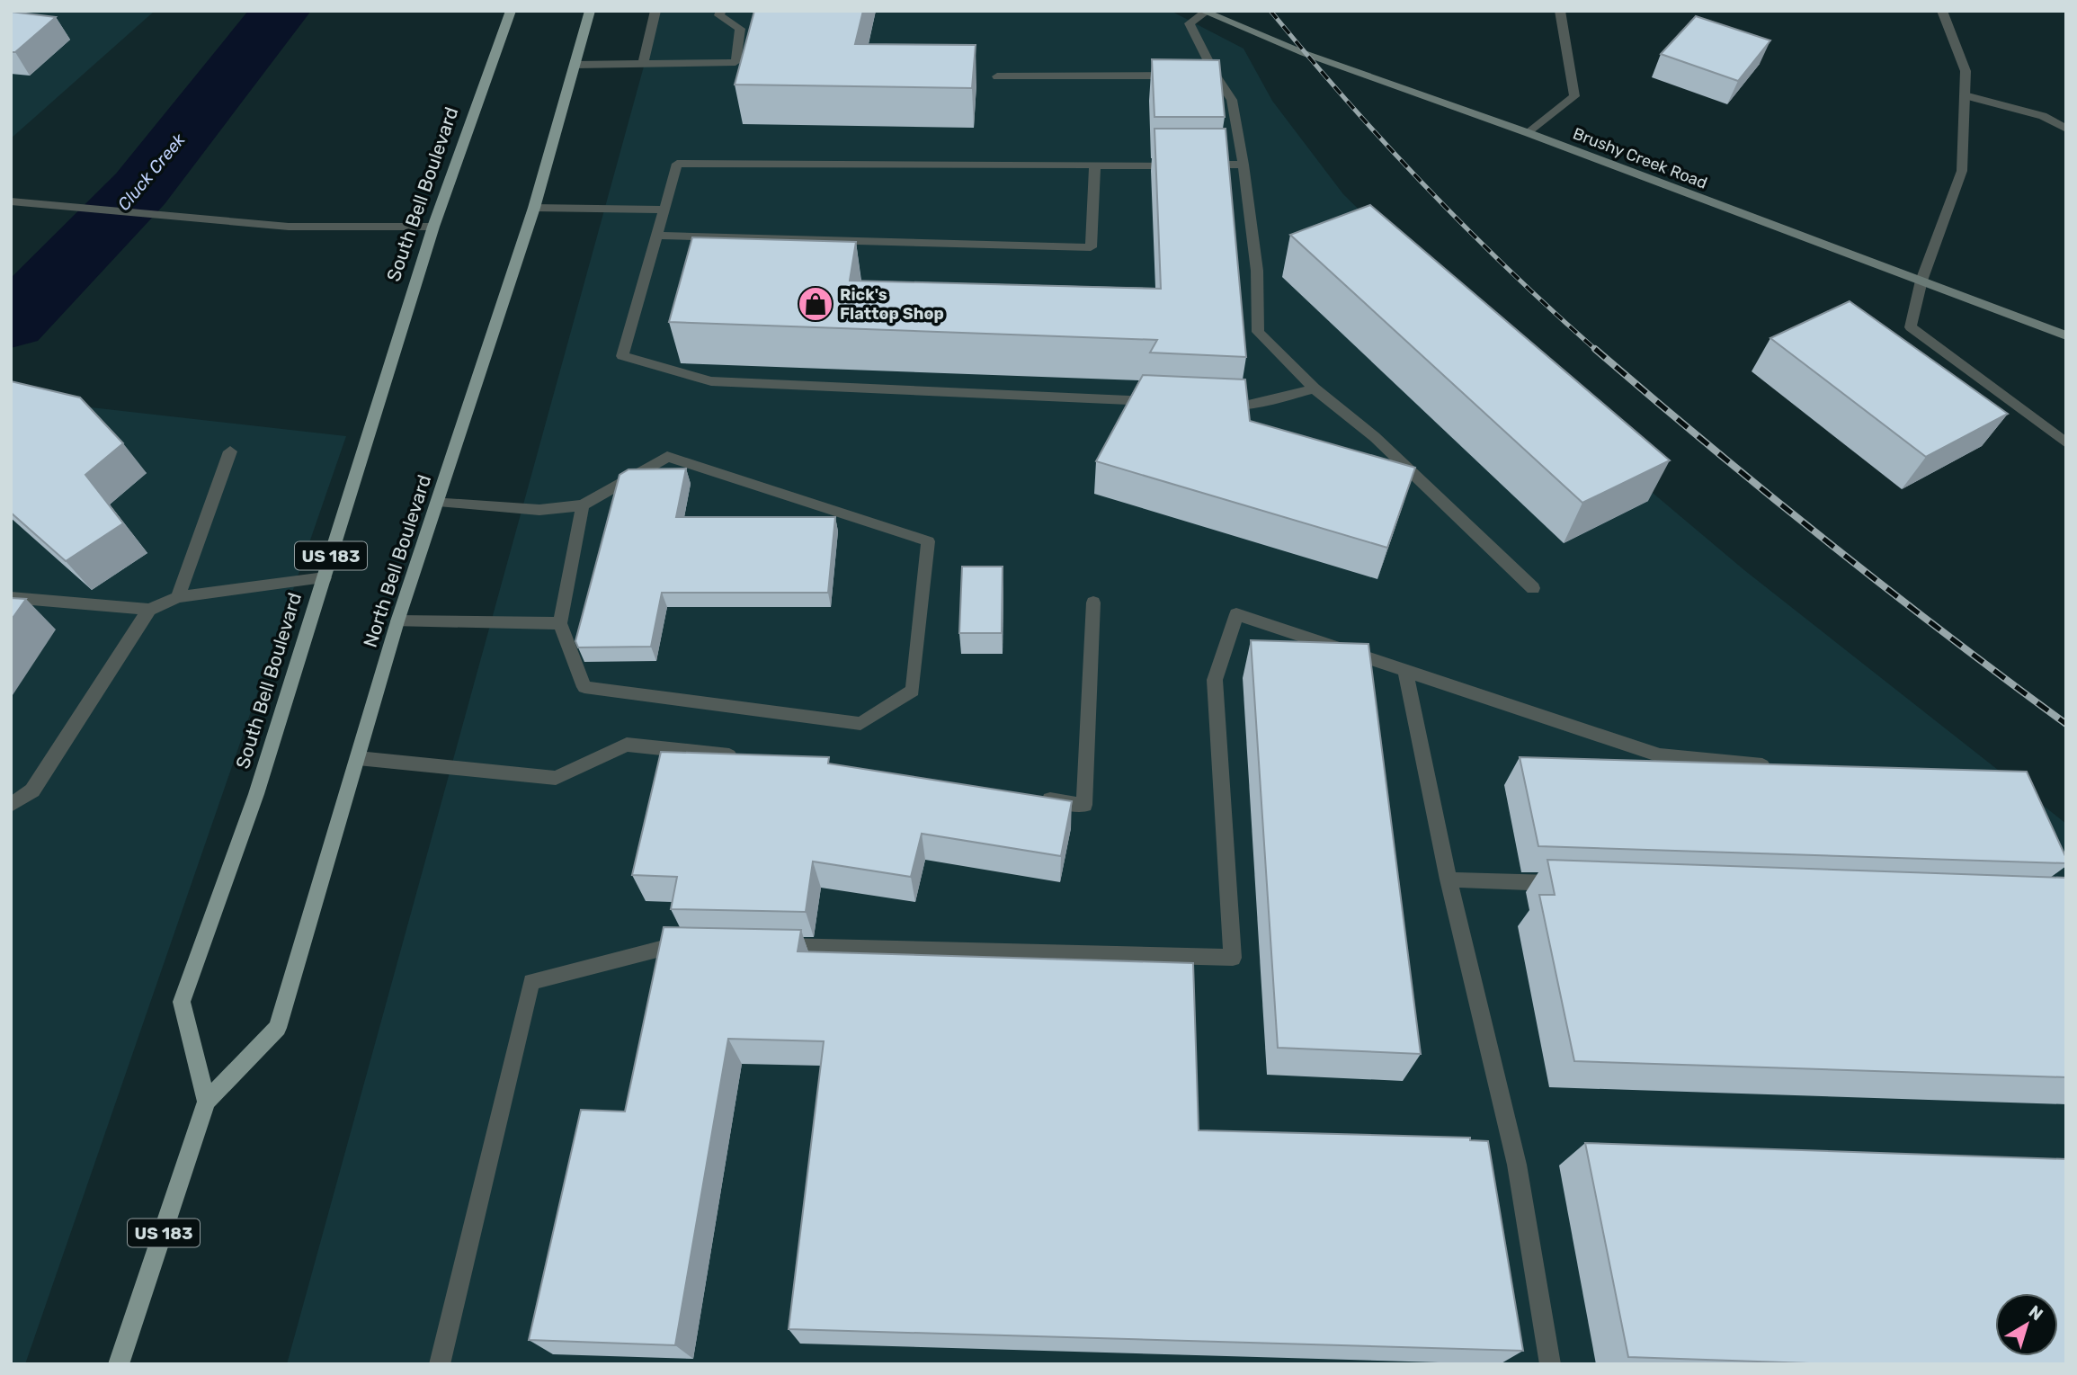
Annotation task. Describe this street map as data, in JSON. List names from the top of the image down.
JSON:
{
  "streets": {
    "main road": ["South Bell Boulevard", "US 183", "North Bell Boulevard"],
    "street": ["Brushy Creek Road"]
  },
  "crossings": [
    ["South Bell Boulevard", "US 183"],
    ["South Bell Boulevard", "North Bell Boulevard"],
    ["US 183", "North Bell Boulevard"]
  ],
  "water": ["Cluck Creek"],
  "places": {
    "shop": ["Rick's Flattop Shop"]
  },
  "north": "top right"
}
